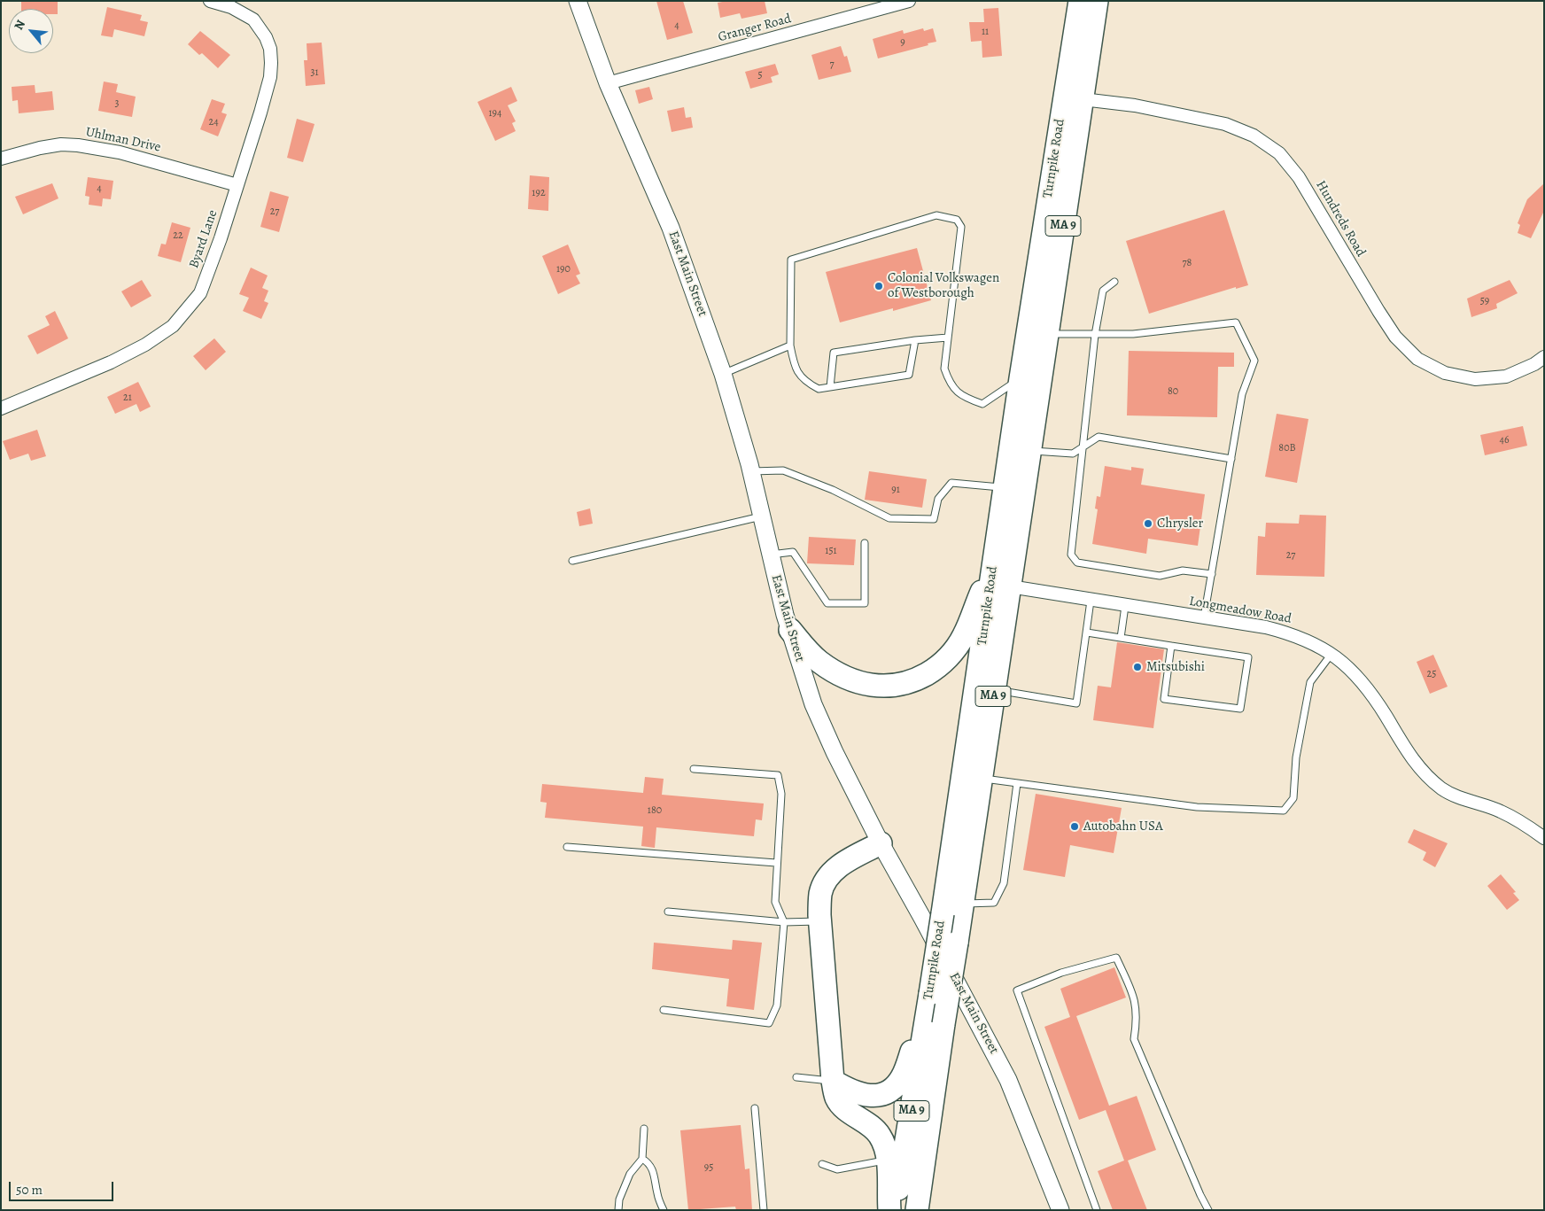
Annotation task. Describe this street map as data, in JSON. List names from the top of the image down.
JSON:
{
  "streets": {
    "highway": ["Turnpike Road", "MA 9"],
    "main road": ["East Main Street"],
    "street": [
      "Granger Road",
      "Uhlman Drive",
      "Hundreds Road",
      "Byard Lane",
      "Longmeadow Road"
    ]
  },
  "crossings": [
    ["Granger Road", "East Main Street"],
    ["Uhlman Drive", "Byard Lane"],
    ["Turnpike Road", "Hundreds Road"],
    ["Turnpike Road", "Longmeadow Road"]
  ],
  "places": [
    "Colonial Volkswagen of Westborough",
    "Chrysler",
    "Mitsubishi",
    "Autobahn USA"
  ],
  "house_numbers": [
    "4",
    "11",
    "9",
    "7",
    "31",
    "5",
    "3",
    "194",
    "24",
    "4",
    "192",
    "27",
    "22",
    "78",
    "190",
    "59",
    "80",
    "21",
    "46",
    "80B",
    "91",
    "151",
    "27",
    "25",
    "180",
    "95"
  ],
  "scale_bar": "50 m",
  "north": "top left"
}
